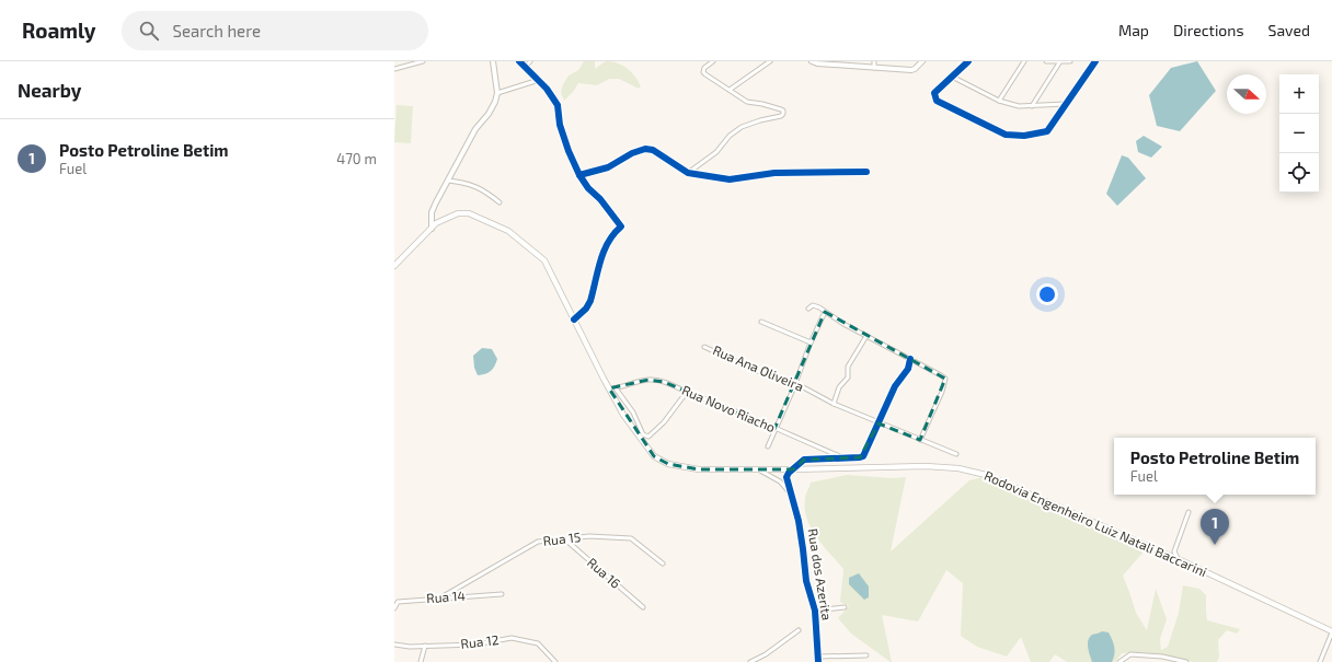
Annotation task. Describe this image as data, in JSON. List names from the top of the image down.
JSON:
{
  "streets": {
    "main road": ["Rodovia Engenheiro Luiz Natali Baccarini"],
    "street": [
      "Rua Ana Oliveira",
      "Rua Novo Riacho",
      "Rua 15",
      "Rua 16",
      "Rua dos Azerita",
      "Rua 14",
      "Rua 12"
    ]
  },
  "crossings": [
    ["Rua Novo Riacho", "Rodovia Engenheiro Luiz Natali Baccarini"],
    ["Rua 15", "Rua 16"],
    ["Rua 15", "Rua 14"]
  ],
  "north": "right",
  "page": {
    "header": "Roamly",
    "search": "Search here",
    "nav": ["Map", "Directions", "Saved"],
    "heading": "Nearby",
    "map_buttons": ["+", "−"],
    "list": [
      {
        "mark": "1",
        "name": "Posto Petroline Betim",
        "note": "Fuel",
        "value": "470 m"
      }
    ],
    "popup": ["Posto Petroline Betim", "Fuel"],
    "pins": "1"
  }
}
